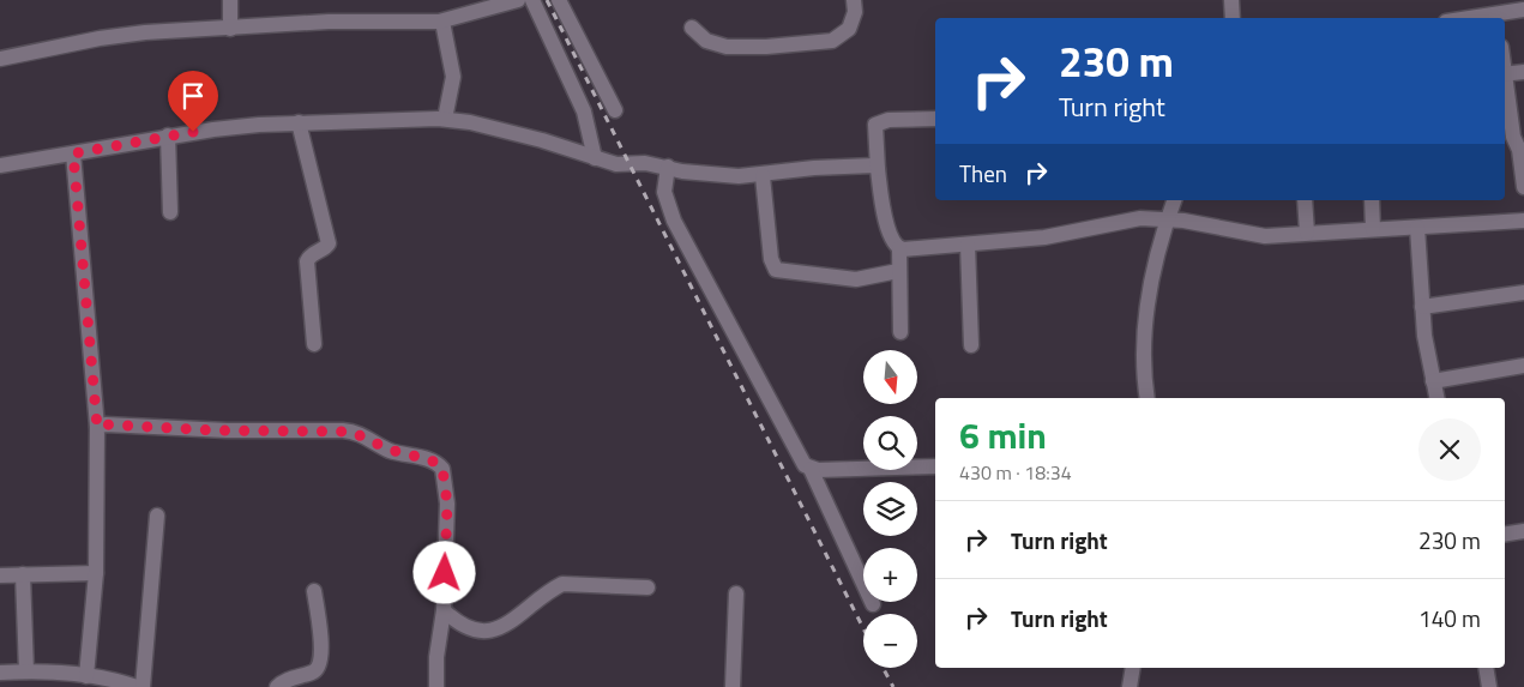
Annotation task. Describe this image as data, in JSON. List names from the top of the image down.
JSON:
{
  "north": "bottom",
  "page": {
    "turn": ["230 m", "Turn right"],
    "then": "Then",
    "map_buttons": ["+", "−"],
    "heading": ["6 min", "430 m · 18:34"],
    "list": [
      {
        "name": "Turn right",
        "value": "230 m"
      },
      {
        "name": "Turn right",
        "value": "140 m"
      }
    ]
  }
}
